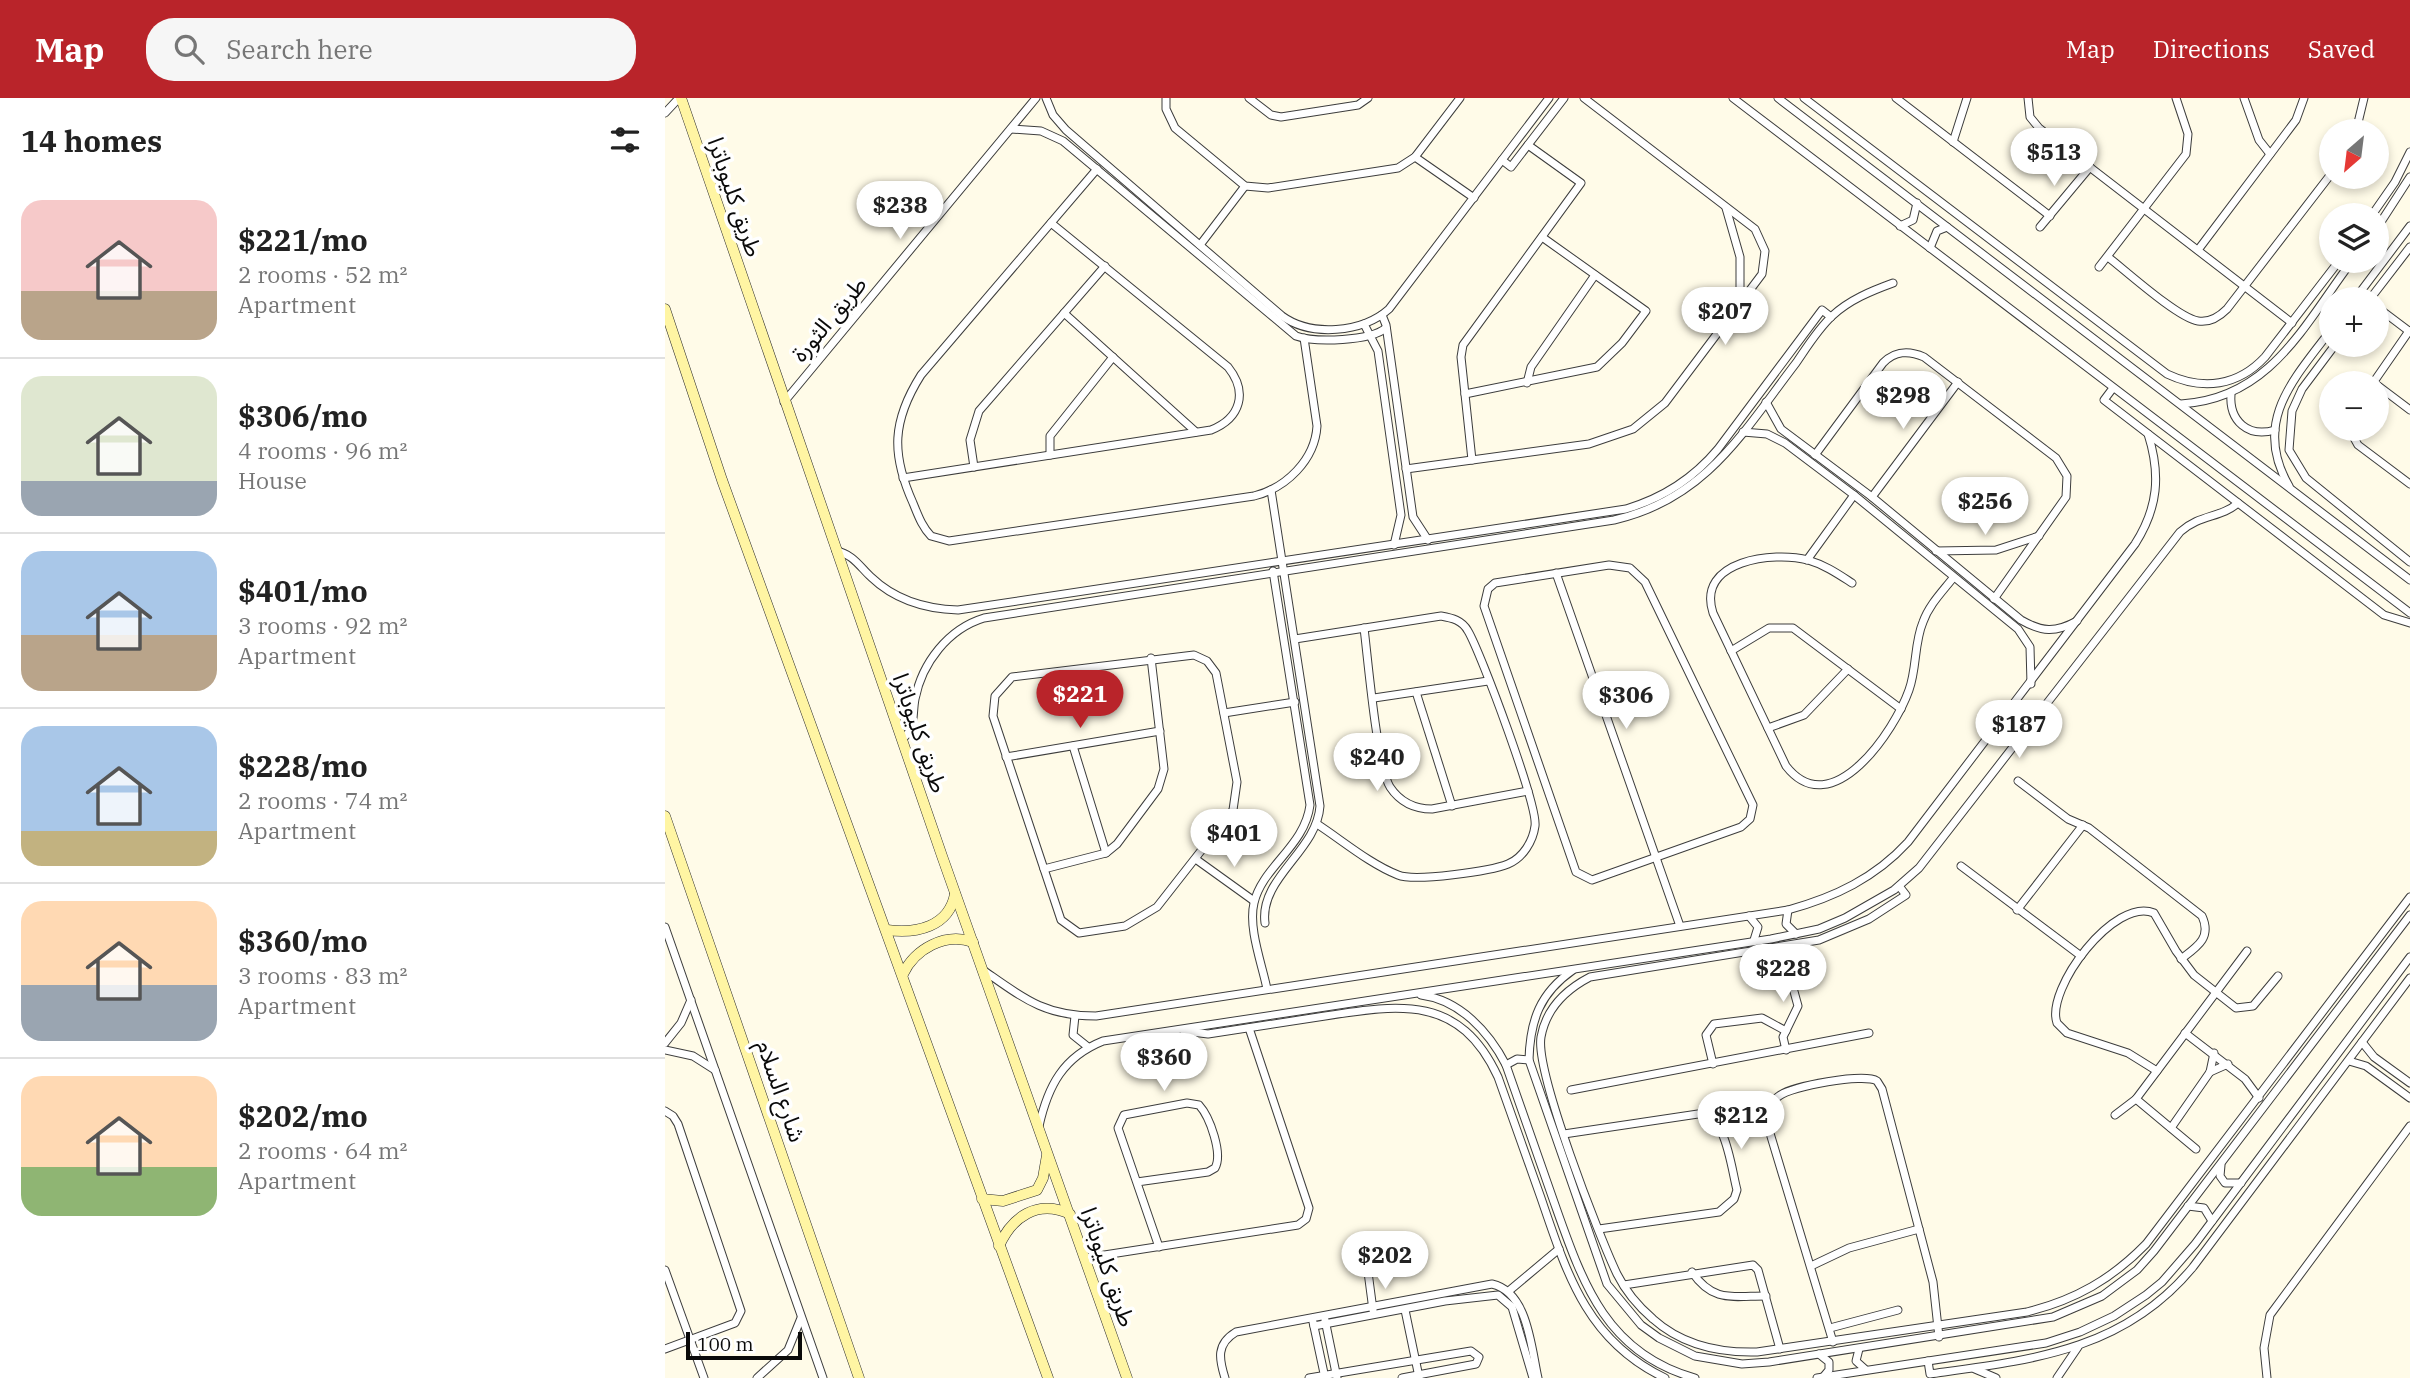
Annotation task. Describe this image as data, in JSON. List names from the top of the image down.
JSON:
{
  "streets": {
    "main road": ["طريق كليوباترا", "شارع السلام"],
    "street": ["طريق الثورة"]
  },
  "crossings": [
    ["طريق كليوباترا", "طريق الثورة"]
  ],
  "scale_bar": "100 m",
  "north": "bottom left",
  "page": {
    "header": "Map",
    "search": "Search here",
    "nav": ["Map", "Directions", "Saved"],
    "heading": "14 homes",
    "map_buttons": ["+", "−"],
    "price": [
      "$513",
      "$238",
      "$207",
      "$298",
      "$256",
      "$221",
      "$306",
      "$187",
      "$240",
      "$401",
      "$228",
      "$360",
      "$212",
      "$202"
    ],
    "list": [
      {
        "name": "$221/mo",
        "note": "2 rooms · 52 m² · Apartment"
      },
      {
        "name": "$306/mo",
        "note": "4 rooms · 96 m² · House"
      },
      {
        "name": "$401/mo",
        "note": "3 rooms · 92 m² · Apartment"
      },
      {
        "name": "$228/mo",
        "note": "2 rooms · 74 m² · Apartment"
      },
      {
        "name": "$360/mo",
        "note": "3 rooms · 83 m² · Apartment"
      },
      {
        "name": "$202/mo",
        "note": "2 rooms · 64 m² · Apartment"
      }
    ],
    "scale": "100 m"
  }
}
